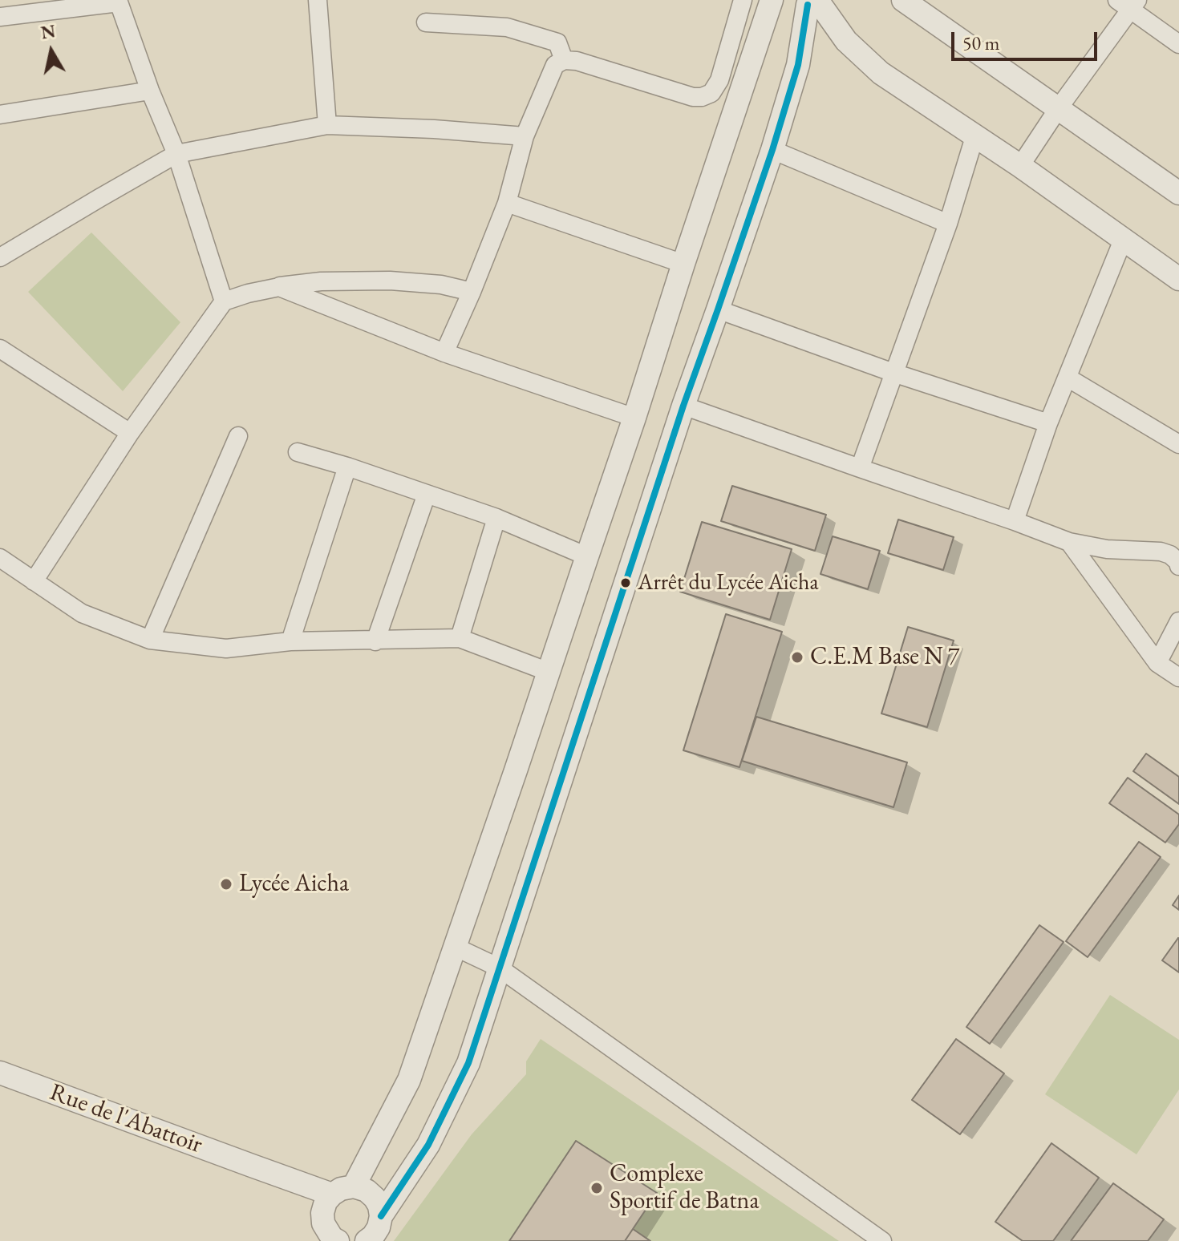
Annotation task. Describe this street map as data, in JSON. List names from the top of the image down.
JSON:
{
  "streets": {
    "street": ["Rue de l'Abattoir"]
  },
  "places": [
    "Arrêt du Lycée Aicha",
    "C.E.M Base N 7",
    "Lycée Aicha",
    "Complexe Sportif de Batna"
  ],
  "scale_bar": "50 m",
  "north": "top"
}
